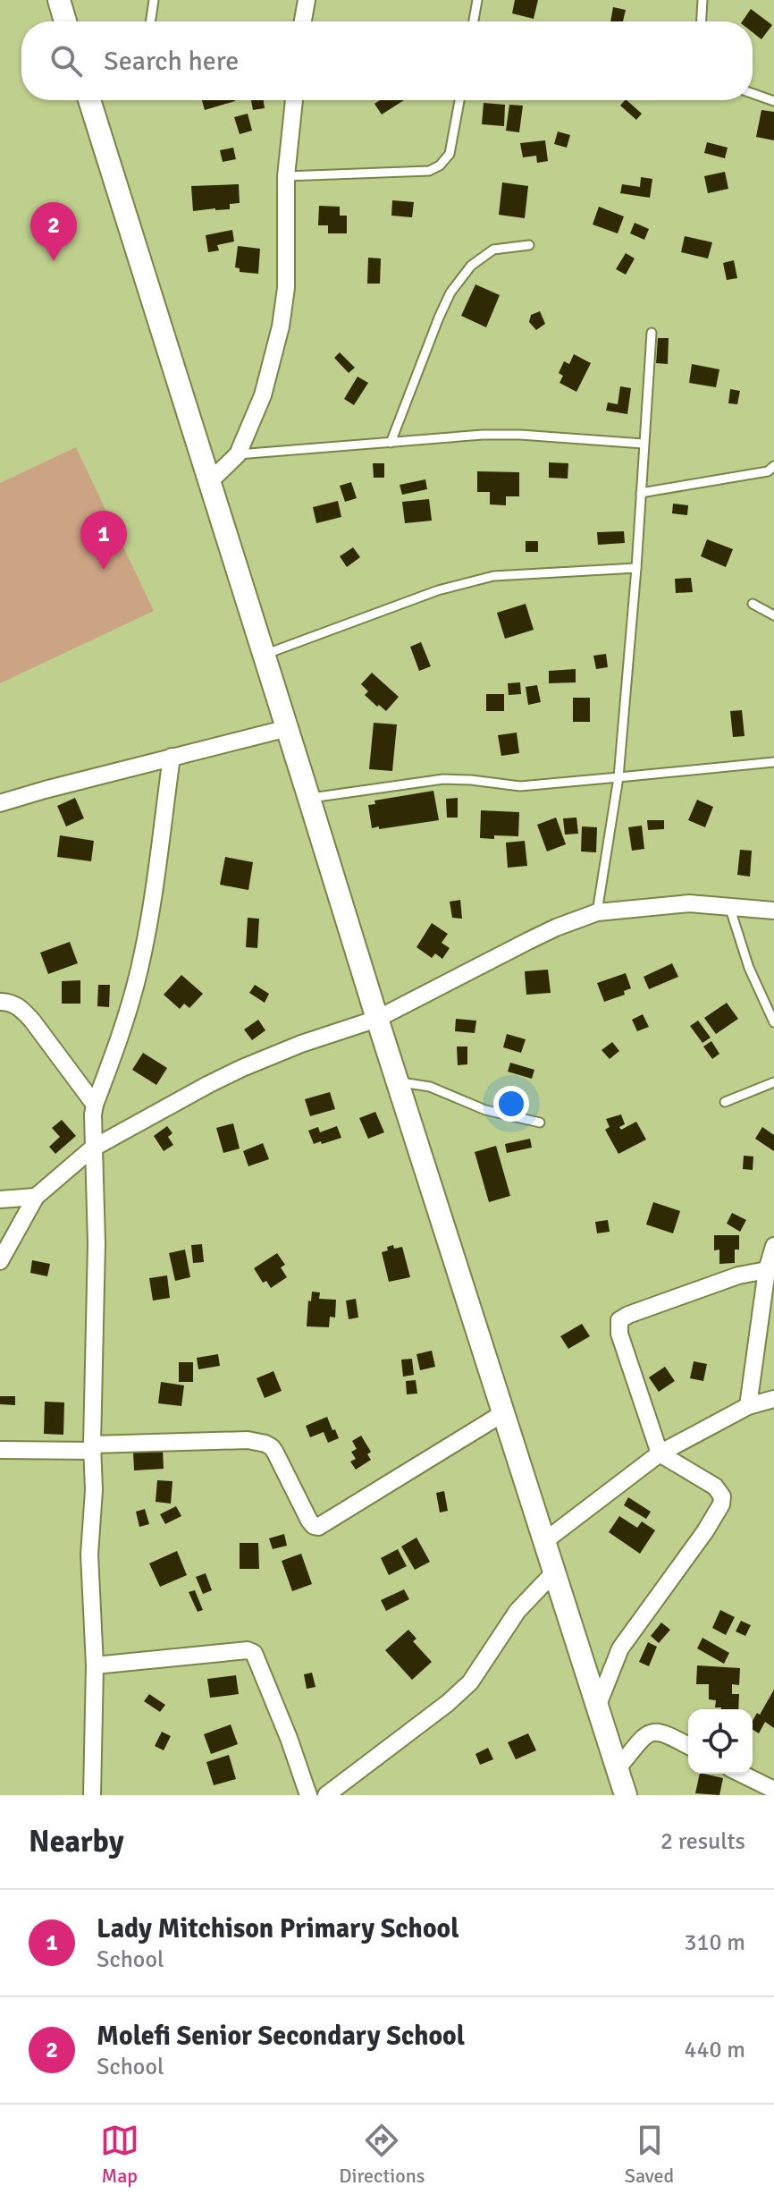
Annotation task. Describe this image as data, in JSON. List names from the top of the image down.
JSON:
{
  "page": {
    "search": "Search here",
    "pins": ["2", "1"],
    "heading": ["Nearby", "2 results"],
    "list": [
      {
        "mark": "1",
        "name": "Lady Mitchison Primary School",
        "note": "School",
        "value": "310 m"
      },
      {
        "mark": "2",
        "name": "Molefi Senior Secondary School",
        "note": "School",
        "value": "440 m"
      }
    ],
    "nav": ["Map", "Directions", "Saved"]
  }
}
